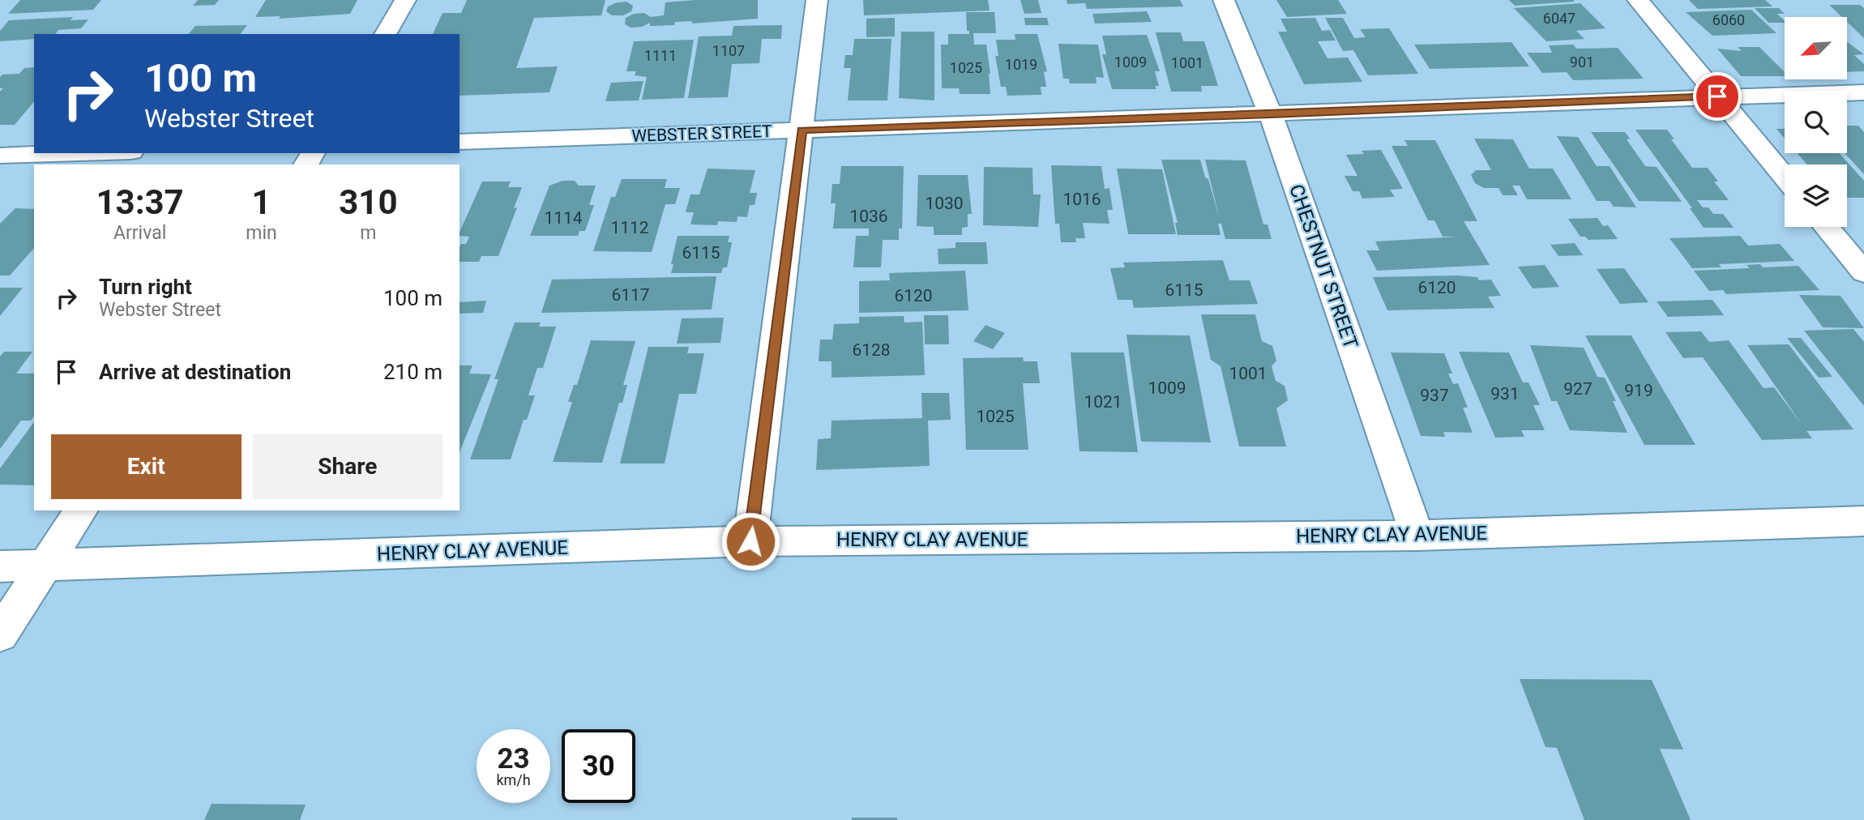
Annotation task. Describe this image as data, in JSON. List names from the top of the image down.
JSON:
{
  "streets": {
    "street": ["WEBSTER STREET", "CHESTNUT STREET", "HENRY CLAY AVENUE"]
  },
  "crossings": [
    ["WEBSTER STREET", "CHESTNUT STREET"],
    ["CHESTNUT STREET", "HENRY CLAY AVENUE"]
  ],
  "house_numbers": [
    "6047",
    "6060",
    "1107",
    "1111",
    "1009",
    "901",
    "1001",
    "1019",
    "1025",
    "1016",
    "1030",
    "1036",
    "1114",
    "1112",
    "6115",
    "6120",
    "6115",
    "6117",
    "6120",
    "6128",
    "1001",
    "1009",
    "927",
    "919",
    "931",
    "937",
    "1021",
    "1025"
  ],
  "north": "bottom left",
  "page": {
    "turn": ["100 m", "Webster Street"],
    "eta": [
      "13:37",
      "Arrival",
      "1",
      "min",
      "310",
      "m"
    ],
    "list": [
      {
        "name": "Turn right",
        "note": "Webster Street",
        "value": "100 m"
      },
      {
        "name": "Arrive at destination",
        "value": "210 m"
      }
    ],
    "buttons": ["Exit", "Share"],
    "speed": "23 km/h",
    "limit": "30"
  }
}
